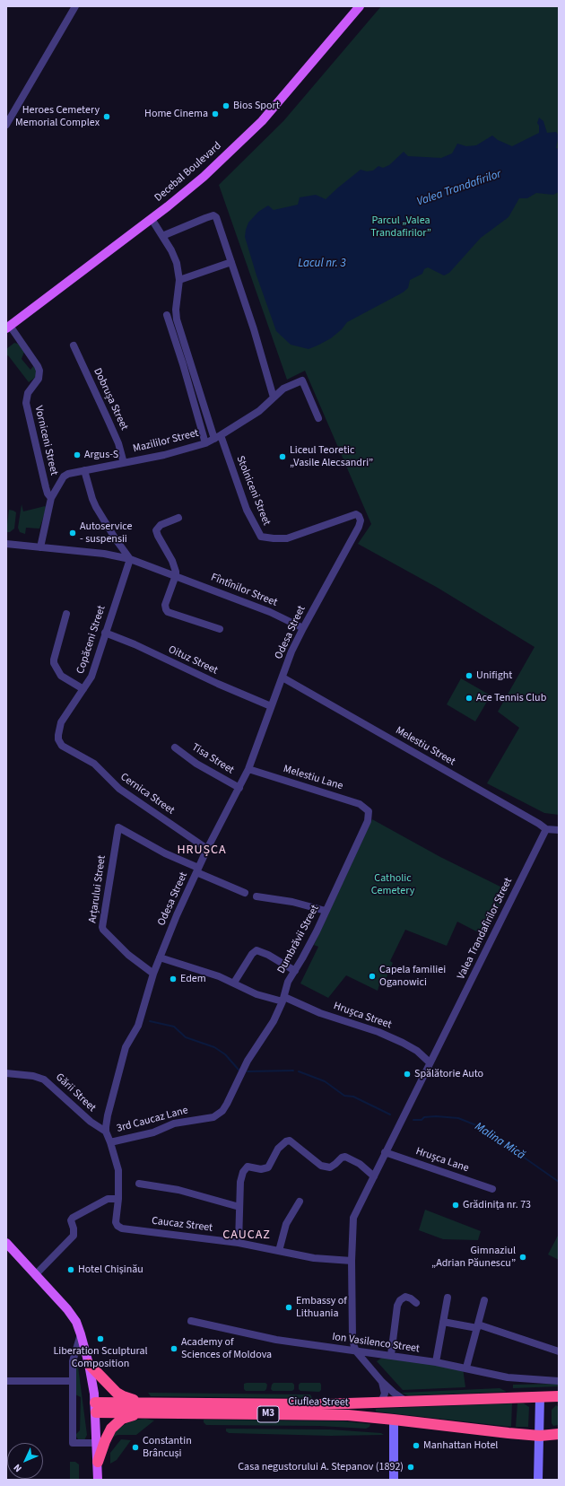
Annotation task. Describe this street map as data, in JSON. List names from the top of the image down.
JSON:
{
  "streets": {
    "highway": ["Ciuflea Street", "M3"],
    "main road": ["Decebal Boulevard"],
    "street": [
      "Dobrușa Street",
      "Vorniceni Street",
      "Mazililor Street",
      "Stolniceni Street",
      "Fîntînilor Street",
      "Odesa Street",
      "Copăceni Street",
      "Oituz Street",
      "Melestiu Street",
      "Tisa Street",
      "Melestiu Lane",
      "Cernica Street",
      "Arțarului Street",
      "Valea Trandafirilor Street",
      "Dumbrăvii Street",
      "Hrușca Street",
      "Gării Street",
      "3rd Caucaz Lane",
      "Hrușca Lane",
      "Caucaz Street",
      "Ion Vasilenco Street"
    ]
  },
  "crossings": [
    ["Decebal Boulevard", "Vorniceni Street"],
    ["Dobrușa Street", "Mazililor Street"],
    ["Vorniceni Street", "Mazililor Street"],
    ["Mazililor Street", "Stolniceni Street"],
    ["Stolniceni Street", "Odesa Street"],
    ["Fîntînilor Street", "Odesa Street"],
    ["Fîntînilor Street", "Copăceni Street"],
    ["Odesa Street", "Oituz Street"],
    ["Odesa Street", "Melestiu Street"],
    ["Odesa Street", "Tisa Street"],
    ["Odesa Street", "Melestiu Lane"],
    ["Odesa Street", "Cernica Street"],
    ["Odesa Street", "Arțarului Street"],
    ["Odesa Street", "Hrușca Street"],
    ["Odesa Street", "Gării Street"],
    ["Copăceni Street", "Oituz Street"],
    ["Copăceni Street", "Cernica Street"],
    ["Melestiu Street", "Valea Trandafirilor Street"],
    ["Melestiu Lane", "Dumbrăvii Street"],
    ["Valea Trandafirilor Street", "Hrușca Street"],
    ["Valea Trandafirilor Street", "Hrușca Lane"],
    ["Valea Trandafirilor Street", "Caucaz Street"],
    ["Valea Trandafirilor Street", "Ion Vasilenco Street"],
    ["Dumbrăvii Street", "Hrușca Street"],
    ["Dumbrăvii Street", "3rd Caucaz Lane"],
    ["Ciuflea Street", "M3"]
  ],
  "districts": ["HRUȘCA", "CAUCAZ"],
  "water": ["Valea Trandafirilor", "Lacul nr. 3", "Malina Mică"],
  "parks": ["Parcul „Valea Trandafirilor”", "Catholic Cemetery"],
  "places": [
    "Bios Sport",
    "Home Cinema",
    "Heroes Cemetery Memorial Complex",
    "Argus-S",
    "Liceul Teoretic „Vasile Alecsandri”",
    "Autoservice - suspensii",
    "Unifight",
    "Ace Tennis Club",
    "Capela familiei Oganowici",
    "Edem",
    "Spălătorie Auto",
    "Grădinița nr. 73",
    "Gimnaziul „Adrian Păunescu”",
    "Hotel Chișinău",
    "Embassy of Lithuania",
    "Liberation Sculptural Composition",
    "Academy of Sciences of Moldova",
    "Manhattan Hotel",
    "Constantin Brâncuși",
    "Casa negustorului A. Stepanov (1892)"
  ],
  "north": "bottom left"
}
